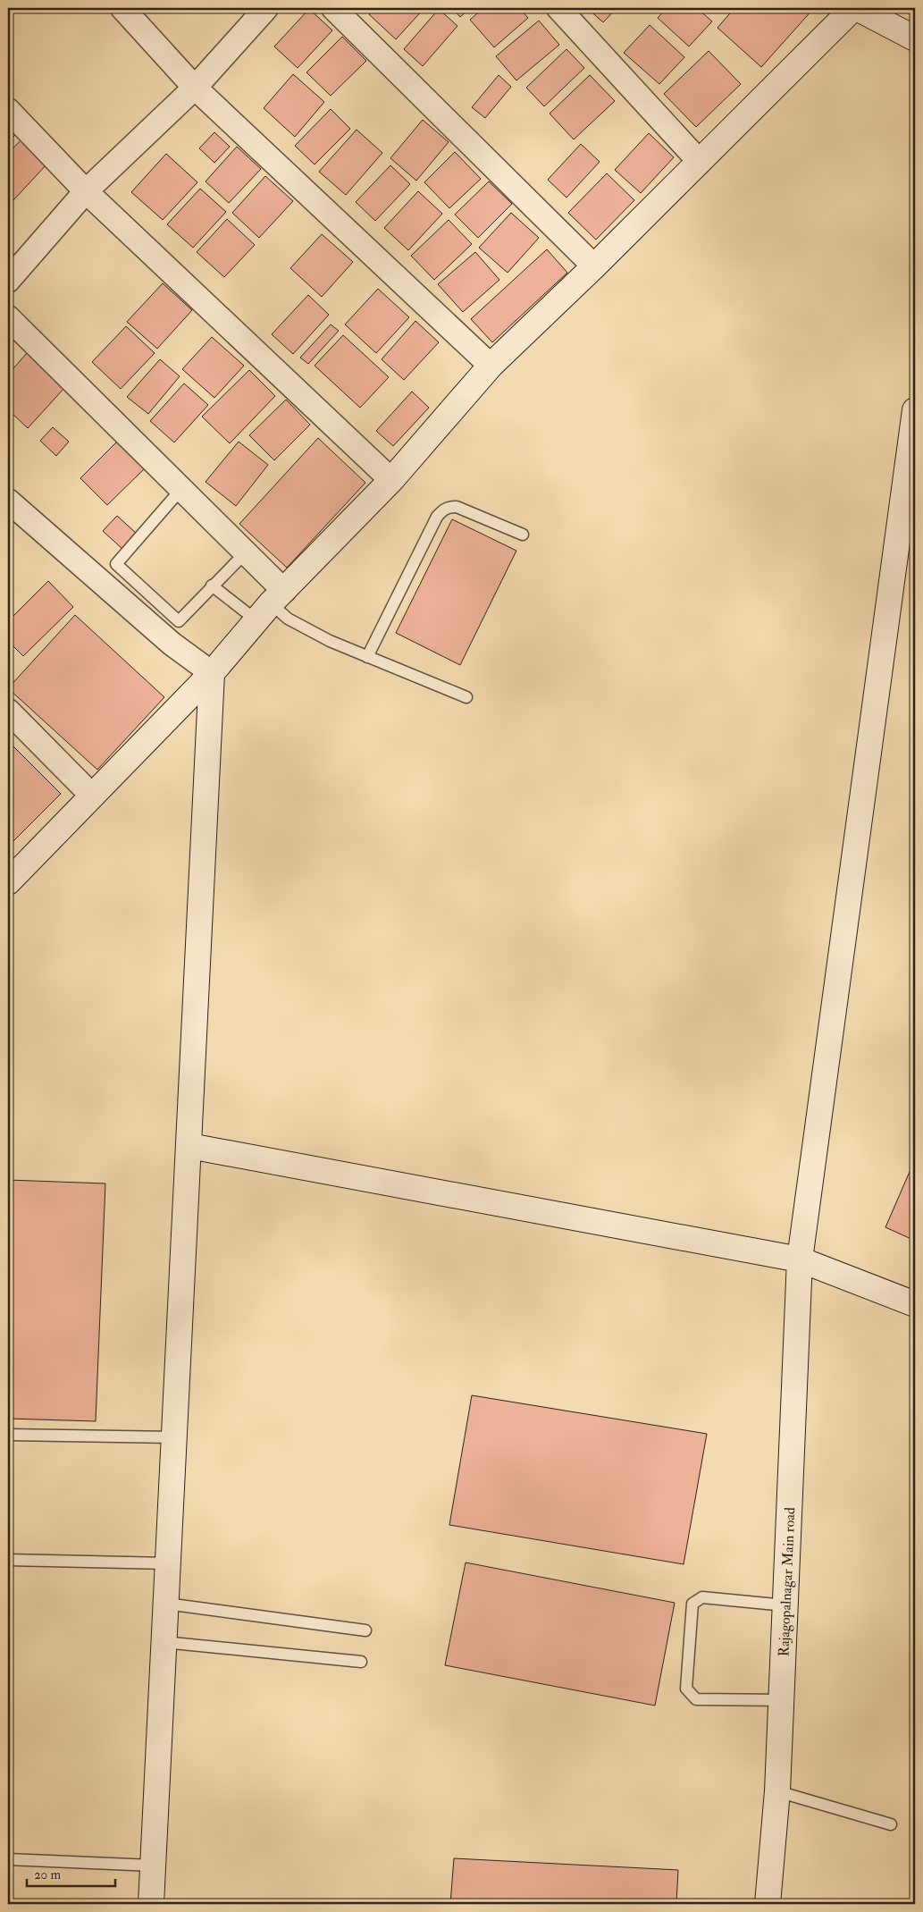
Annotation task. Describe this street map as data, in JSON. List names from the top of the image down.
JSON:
{
  "streets": {
    "street": ["Rajagopalnagar Main road"]
  },
  "scale_bar": "20 m"
}
